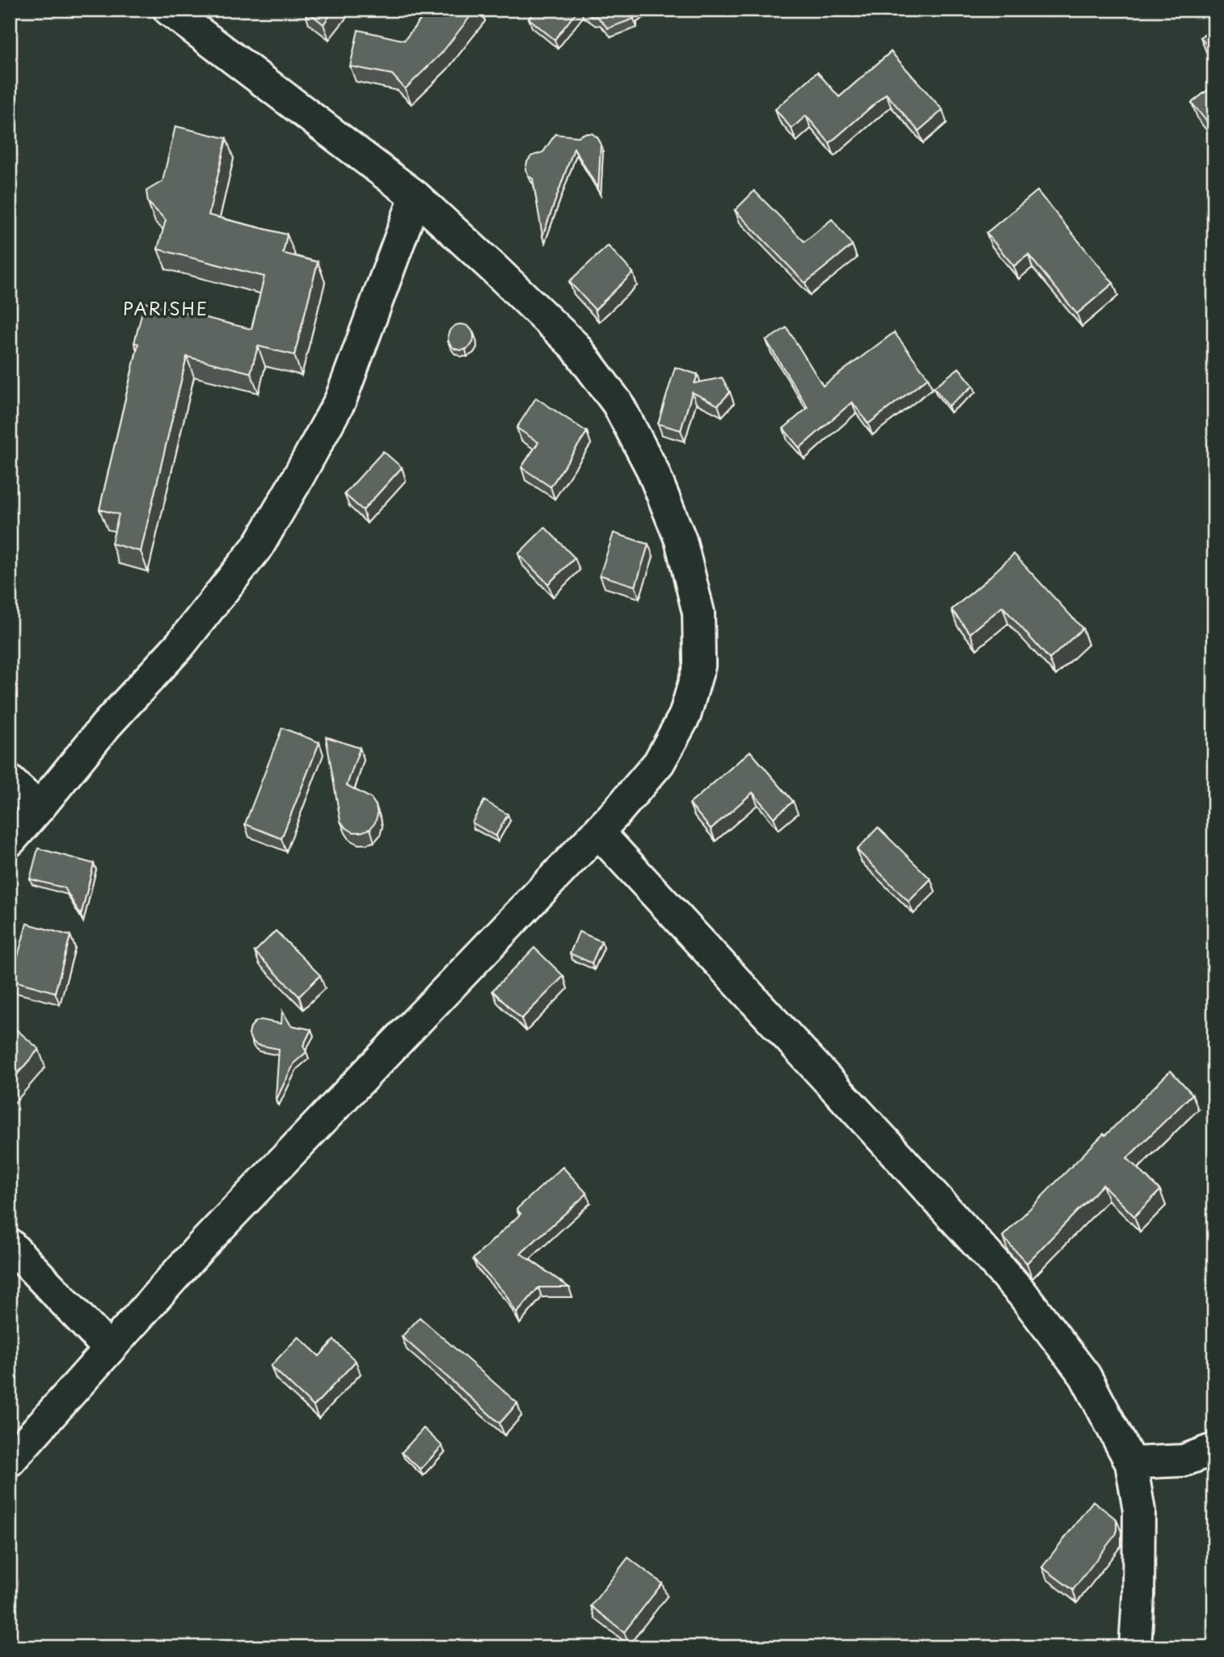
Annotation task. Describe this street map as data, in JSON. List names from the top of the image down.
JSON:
{
  "districts": ["PARISHE"]
}
